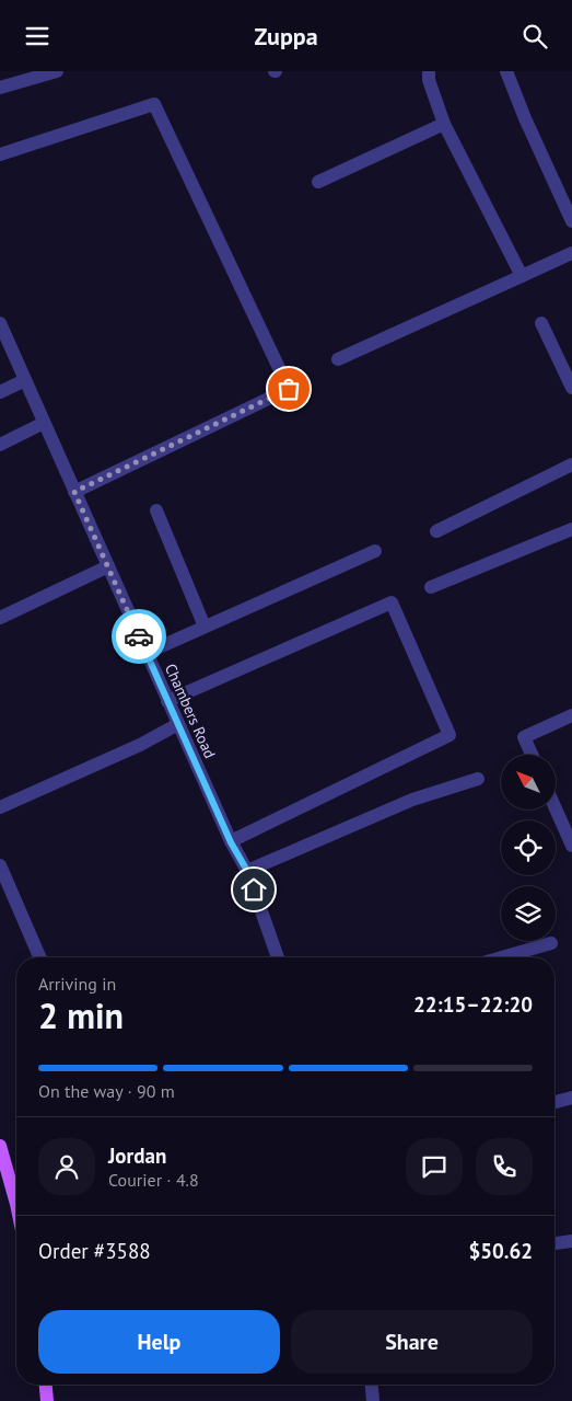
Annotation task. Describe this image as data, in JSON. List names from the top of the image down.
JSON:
{
  "streets": {
    "street": ["Chambers Road"]
  },
  "north": "top left",
  "page": {
    "header": "Zuppa",
    "heading": ["2 min", "Arriving in", "22:15–22:20"],
    "panel": [
      "Jordan",
      "Courier · 4.8",
      "Order #3588",
      "$50.62"
    ],
    "bar": "On the way · 90 m",
    "buttons": ["Help", "Share"]
  }
}
